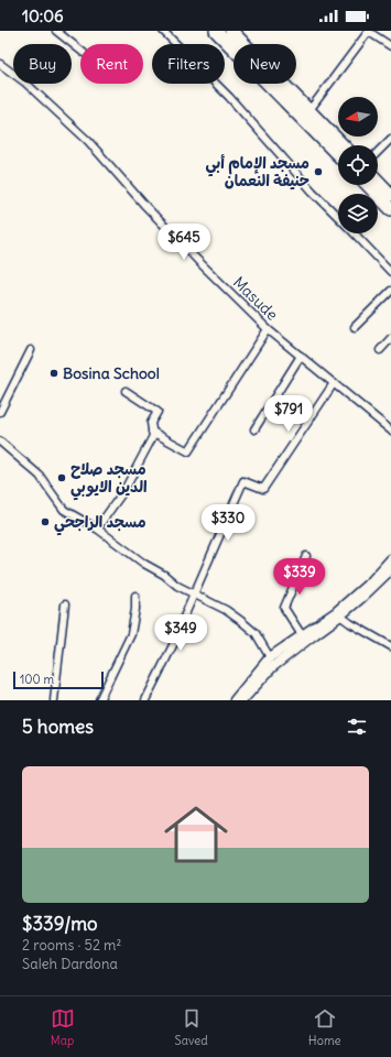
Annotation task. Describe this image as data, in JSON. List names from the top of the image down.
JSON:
{
  "streets": {
    "street": ["Masude"]
  },
  "places": [
    "مسجد الإمام أبي حنيفة النعمان",
    "Bosina School",
    "مسجد صلاح الدين الايوبي",
    "مسجد الراجحي"
  ],
  "scale_bar": "100 m",
  "north": "left",
  "page": {
    "status": "10:06",
    "chip": [
      "Buy",
      "Rent",
      "Filters",
      "New"
    ],
    "price": [
      "$645",
      "$791",
      "$330",
      "$339",
      "$349"
    ],
    "scale": "100 m",
    "heading": "5 homes",
    "list": [
      {
        "name": "$339/mo",
        "note": "2 rooms · 52 m² · Saleh Dardona"
      }
    ],
    "tabs": ["Map", "Saved", "Home"]
  }
}
